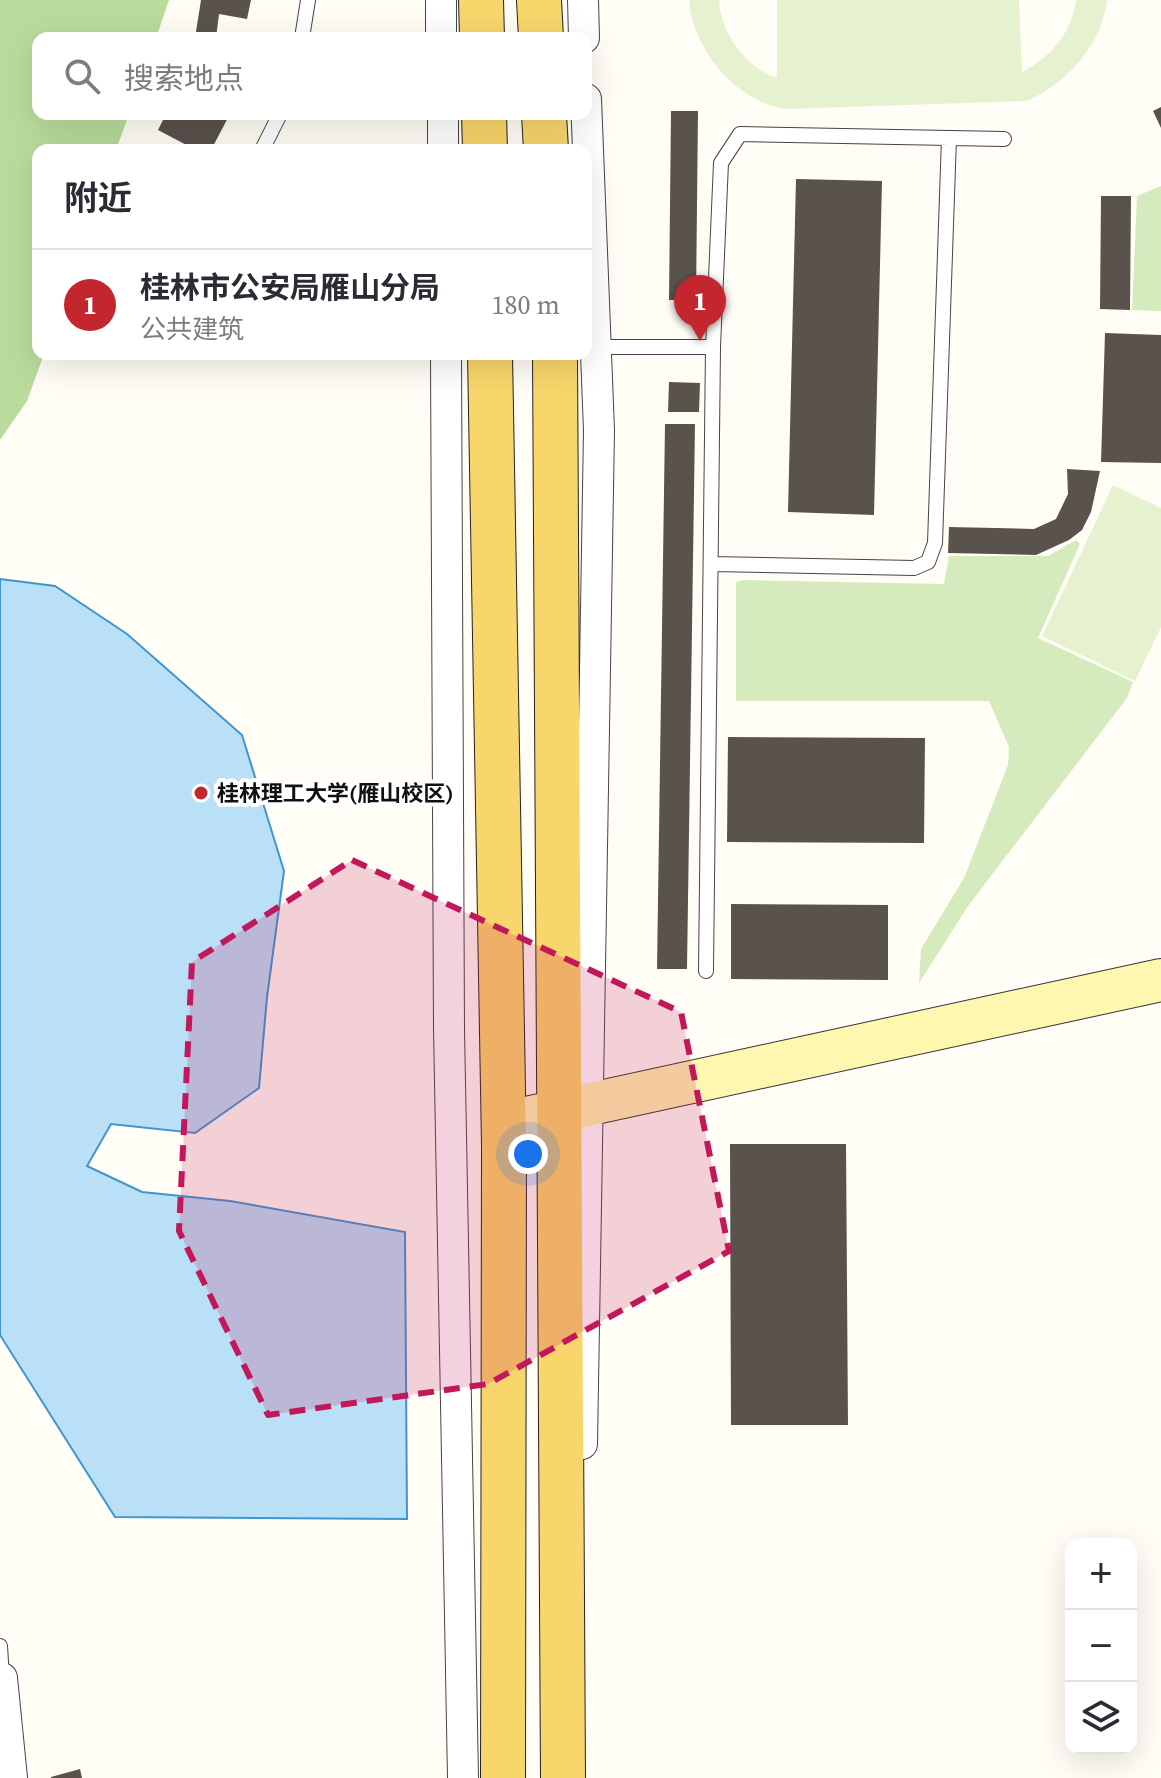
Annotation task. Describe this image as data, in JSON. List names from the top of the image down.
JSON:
{
  "places": ["桂林理工大学(雁山校区)"],
  "page": {
    "search": "搜索地点",
    "heading": "附近",
    "list": [
      {
        "mark": "1",
        "name": "桂林市公安局雁山分局",
        "note": "公共建筑",
        "value": "180 m"
      }
    ],
    "pins": "1",
    "map_buttons": ["+", "−"]
  }
}
